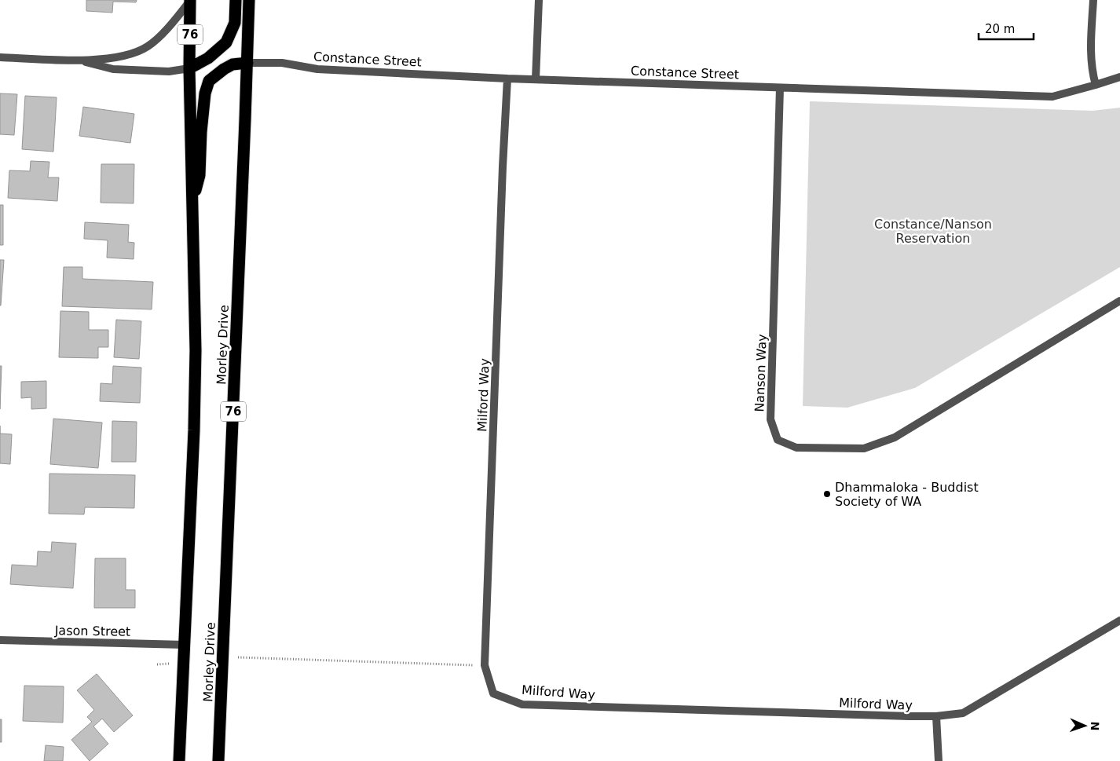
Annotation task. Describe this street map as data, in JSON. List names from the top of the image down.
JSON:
{
  "streets": {
    "highway": ["76", "Morley Drive"],
    "street": [
      "Constance Street",
      "Nanson Way",
      "Milford Way",
      "Jason Street"
    ]
  },
  "crossings": [
    ["Constance Street", "Morley Drive"],
    ["Constance Street", "Nanson Way"],
    ["Constance Street", "Milford Way"],
    ["Morley Drive", "Jason Street"]
  ],
  "parks": ["Constance/Nanson Reservation"],
  "places": ["Dhammaloka - Buddist Society of WA"],
  "scale_bar": "20 m",
  "north": "right"
}
